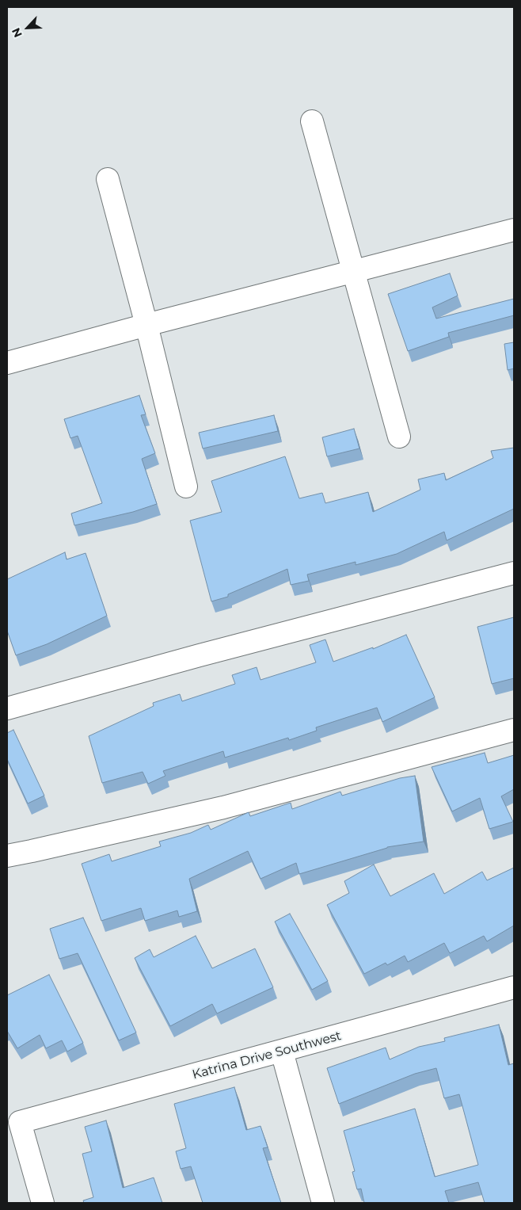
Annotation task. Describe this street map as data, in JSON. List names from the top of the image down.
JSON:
{
  "streets": {
    "street": ["Katrina Drive Southwest"]
  },
  "north": "bottom left"
}
